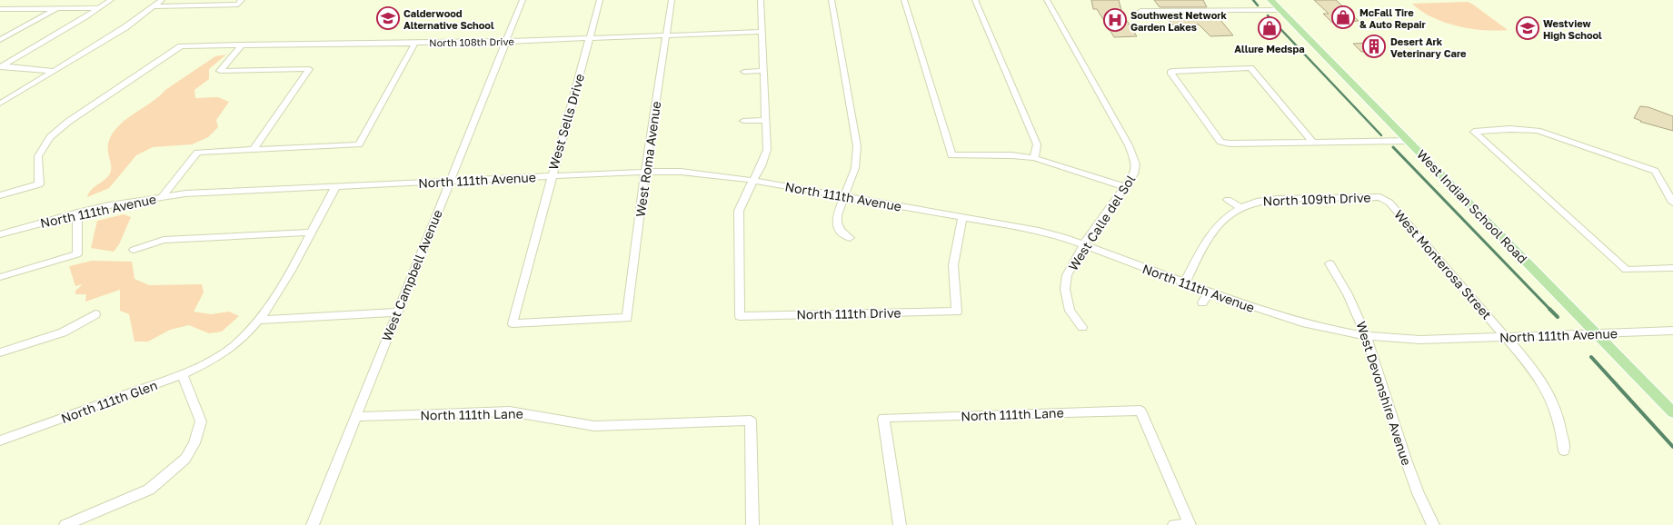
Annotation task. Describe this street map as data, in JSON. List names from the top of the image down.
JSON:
{
  "streets": {
    "main road": ["West Indian School Road"],
    "street": [
      "North 108th Drive",
      "West Sells Drive",
      "West Roma Avenue",
      "North 111th Avenue",
      "North 109th Drive",
      "West Calle del Sol",
      "West Monterosa Street",
      "West Campbell Avenue",
      "North 111th Drive",
      "West Devonshire Avenue",
      "North 111th Glen",
      "North 111th Lane"
    ]
  },
  "crossings": [
    ["North 108th Drive", "West Sells Drive"],
    ["North 108th Drive", "West Roma Avenue"],
    ["North 108th Drive", "West Campbell Avenue"],
    ["West Sells Drive", "West Roma Avenue"],
    ["West Sells Drive", "North 111th Avenue"],
    ["West Roma Avenue", "North 111th Avenue"],
    ["North 111th Avenue", "North 109th Drive"],
    ["North 111th Avenue", "West Indian School Road"],
    ["North 111th Avenue", "West Calle del Sol"],
    ["North 111th Avenue", "West Monterosa Street"],
    ["North 111th Avenue", "West Campbell Avenue"],
    ["North 111th Avenue", "North 111th Drive"],
    ["North 111th Avenue", "West Devonshire Avenue"],
    ["North 111th Avenue", "North 111th Glen"],
    ["North 109th Drive", "West Monterosa Street"],
    ["West Campbell Avenue", "North 111th Lane"]
  ],
  "places": {
    "shop": ["McFall Tire & Auto Repair", "Allure Medspa"],
    "school or university": ["Calderwood Alternative School", "Westview High School"],
    "hospital": ["Southwest Network Garden Lakes"],
    "building": ["Desert Ark Veterinary Care"]
  }
}
